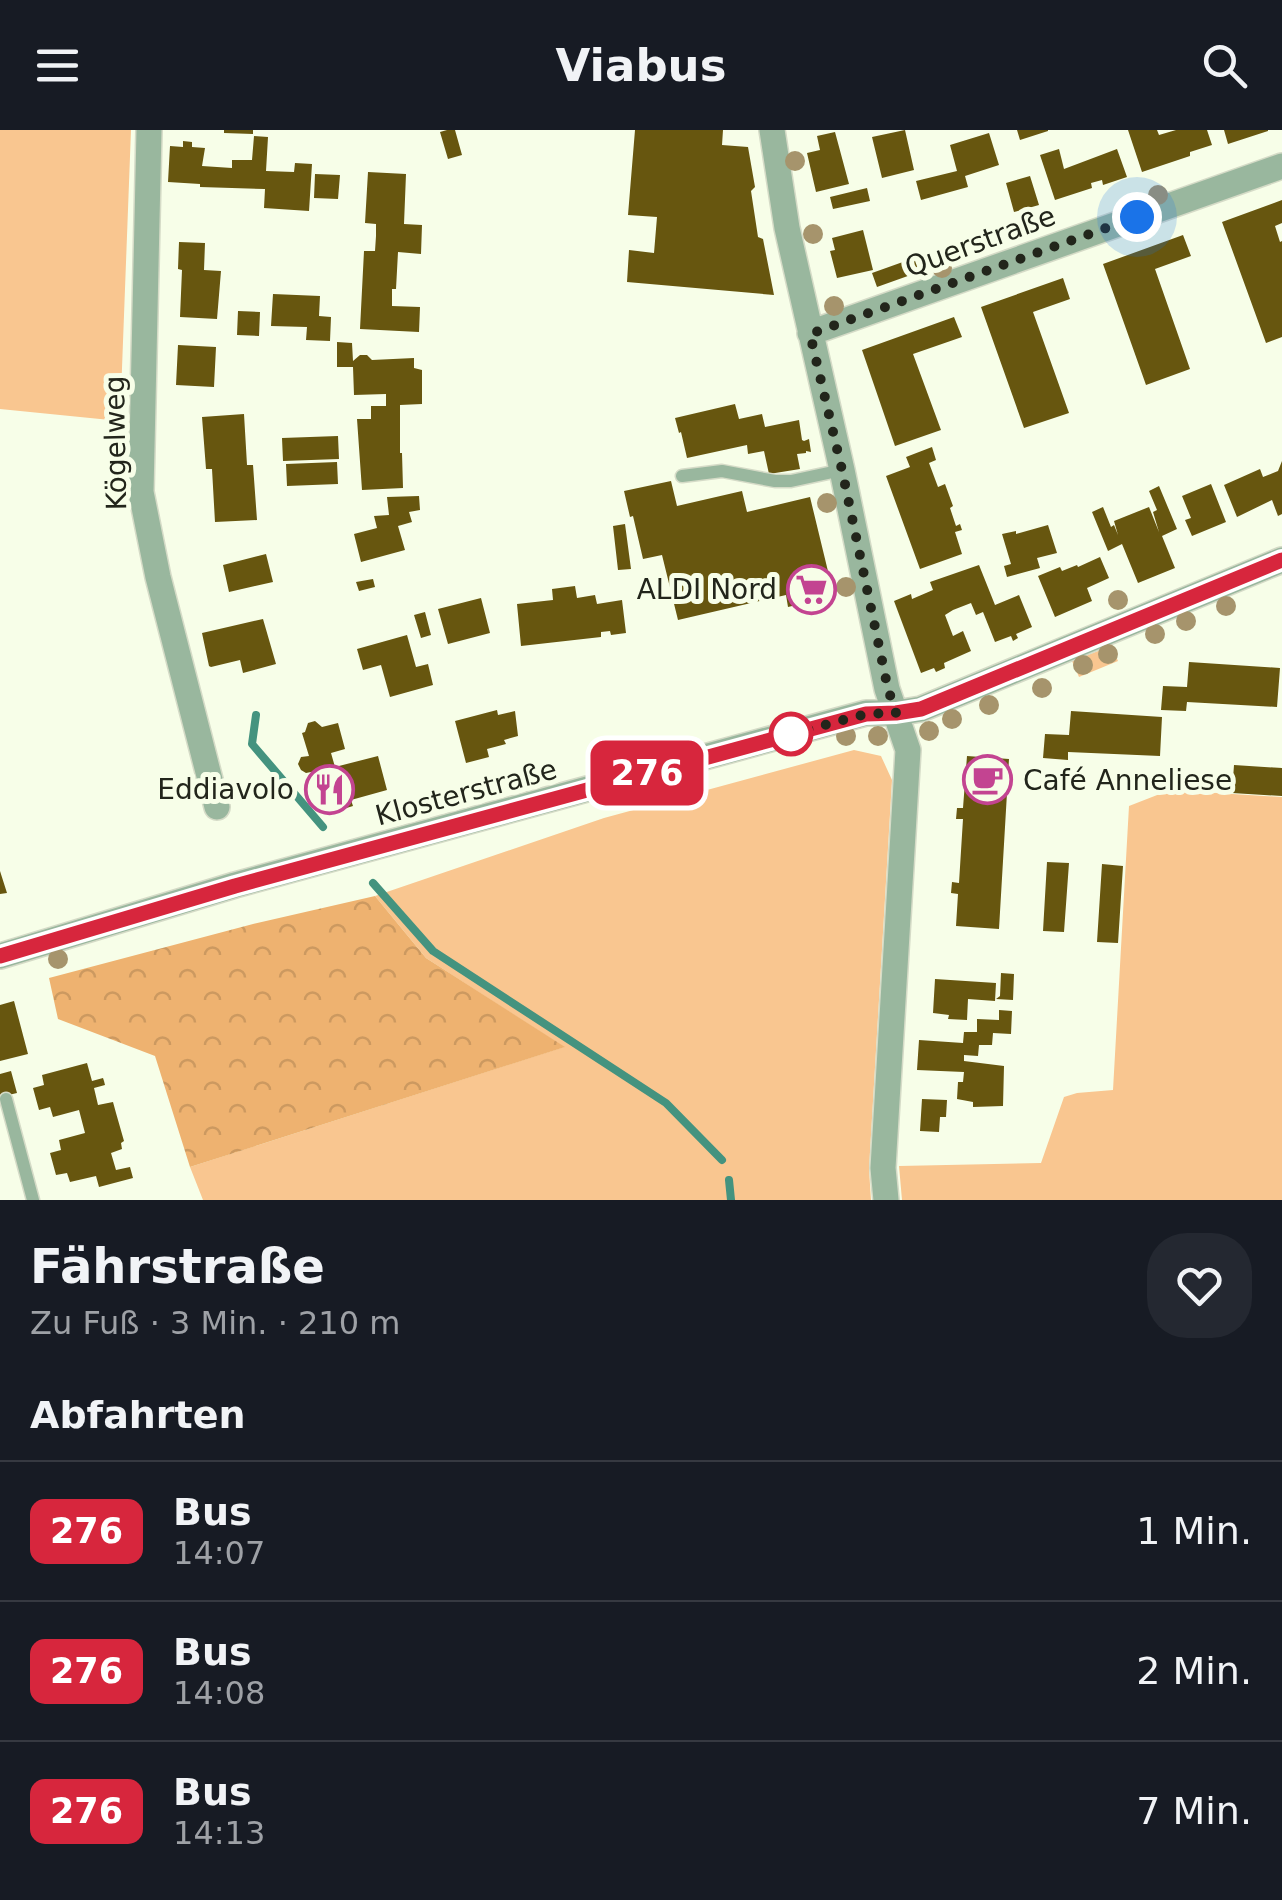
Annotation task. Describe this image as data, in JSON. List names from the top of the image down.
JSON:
{
  "streets": {
    "street": ["Querstraße", "Kögelweg", "Klosterstraße"]
  },
  "places": {
    "supermarket": ["ALDI Nord"],
    "cafe": ["Café Anneliese"],
    "restaurant": ["Eddiavolo"]
  },
  "lines": ["bus line 276"],
  "page": {
    "header": "Viabus",
    "on_map": "276",
    "heading": [
      ["Fährstraße", "Zu Fuß · 3 Min. · 210 m"],
      "Abfahrten"
    ],
    "list": [
      {
        "mark": "276",
        "name": "Bus",
        "note": "14:07",
        "value": "1 Min."
      },
      {
        "mark": "276",
        "name": "Bus",
        "note": "14:08",
        "value": "2 Min."
      },
      {
        "mark": "276",
        "name": "Bus",
        "note": "14:13",
        "value": "7 Min."
      }
    ]
  }
}
